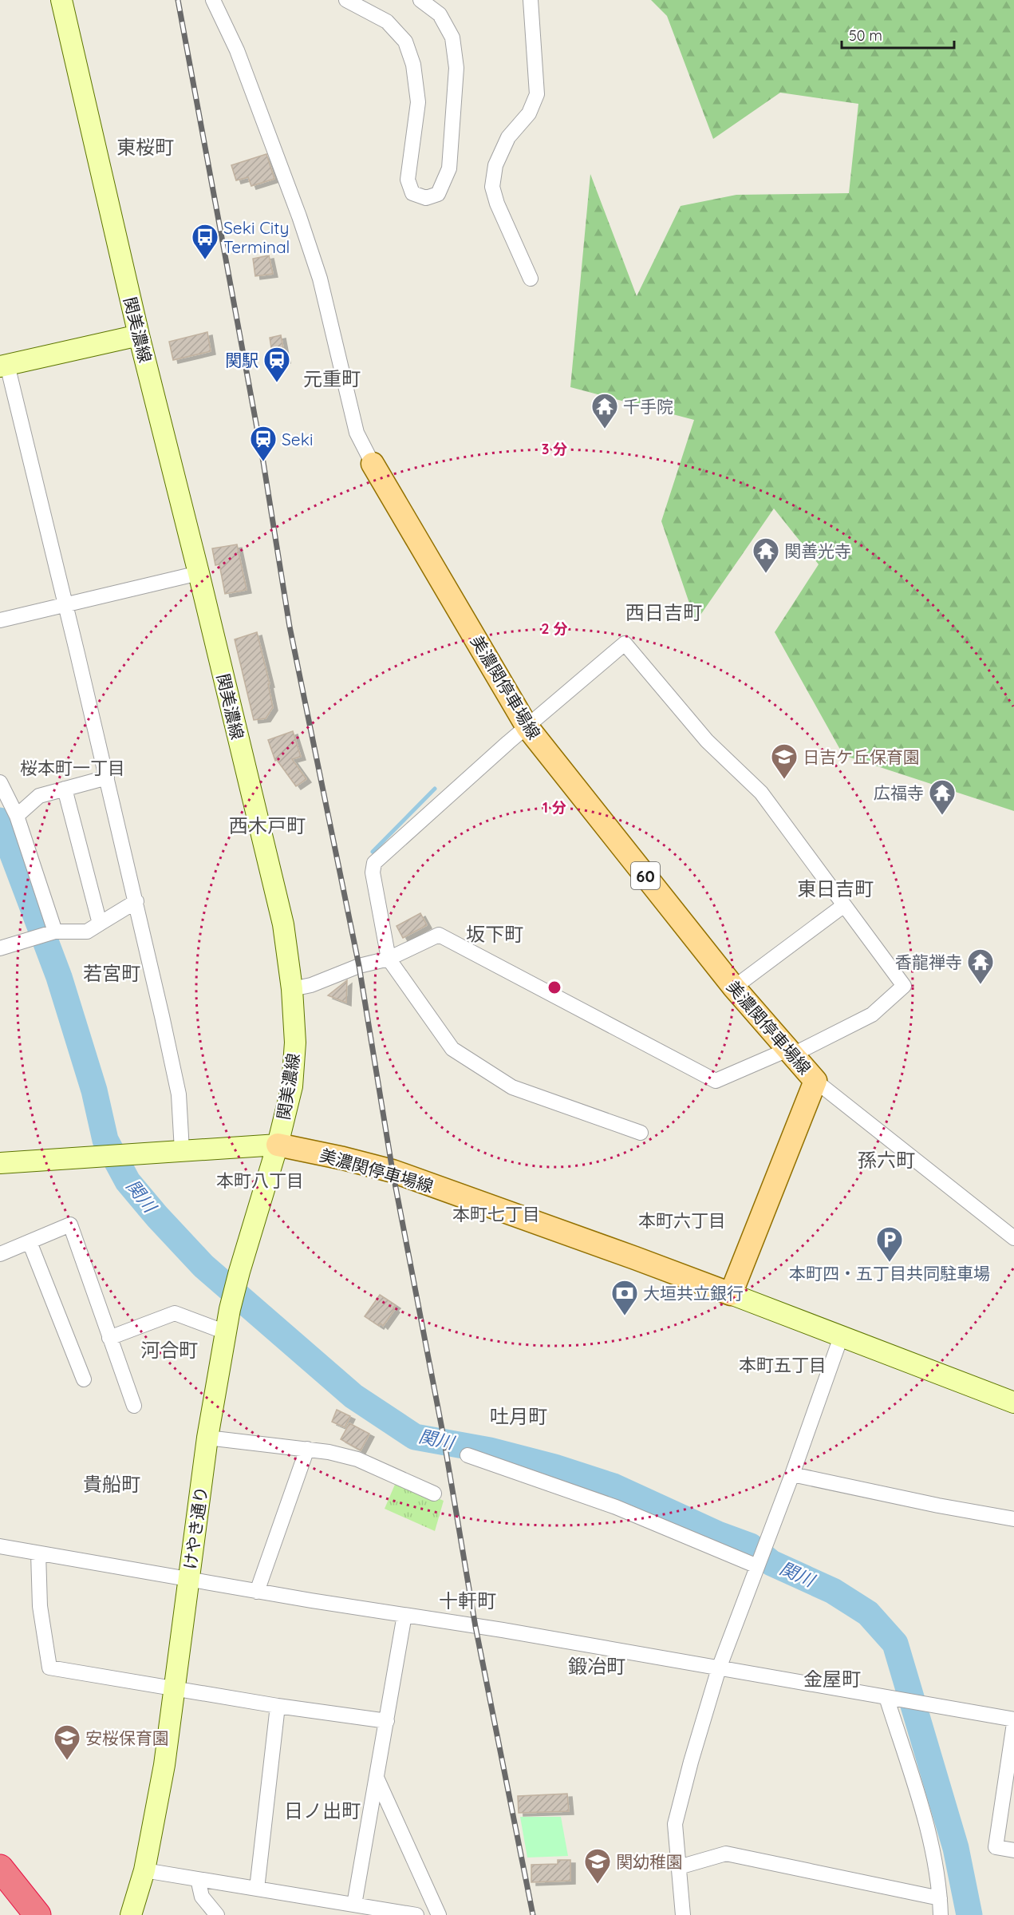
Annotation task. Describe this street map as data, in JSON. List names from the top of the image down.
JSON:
{
  "streets": {
    "main road": [
      "関美濃線",
      "美濃関停車場線",
      "60",
      "けやき通り"
    ]
  },
  "crossings": [
    ["関美濃線", "美濃関停車場線"],
    ["関美濃線", "けやき通り"],
    ["美濃関停車場線", "けやき通り"]
  ],
  "districts": [
    "東桜町",
    "元重町",
    "西日吉町",
    "桜本町一丁目",
    "西木戸町",
    "東日吉町",
    "坂下町",
    "若宮町",
    "孫六町",
    "本町八丁目",
    "本町七丁目",
    "本町六丁目",
    "河合町",
    "本町五丁目",
    "吐月町",
    "貴船町",
    "十軒町",
    "鍛冶町",
    "金屋町",
    "日ノ出町"
  ],
  "water": ["関川"],
  "places": {
    "bus stop": ["Seki City Terminal"],
    "station": ["関駅", "Seki"],
    "temple": [
      "千手院",
      "関善光寺",
      "広福寺",
      "香龍禅寺"
    ],
    "school or university": ["日吉ケ丘保育園", "安桜保育園", "関幼稚園"],
    "parking": ["本町四・五丁目共同駐車場"],
    "bank": ["大垣共立銀行"]
  },
  "scale_bar": "50 m",
  "rings": ["3 分", "2 分", "1 分"]
}
